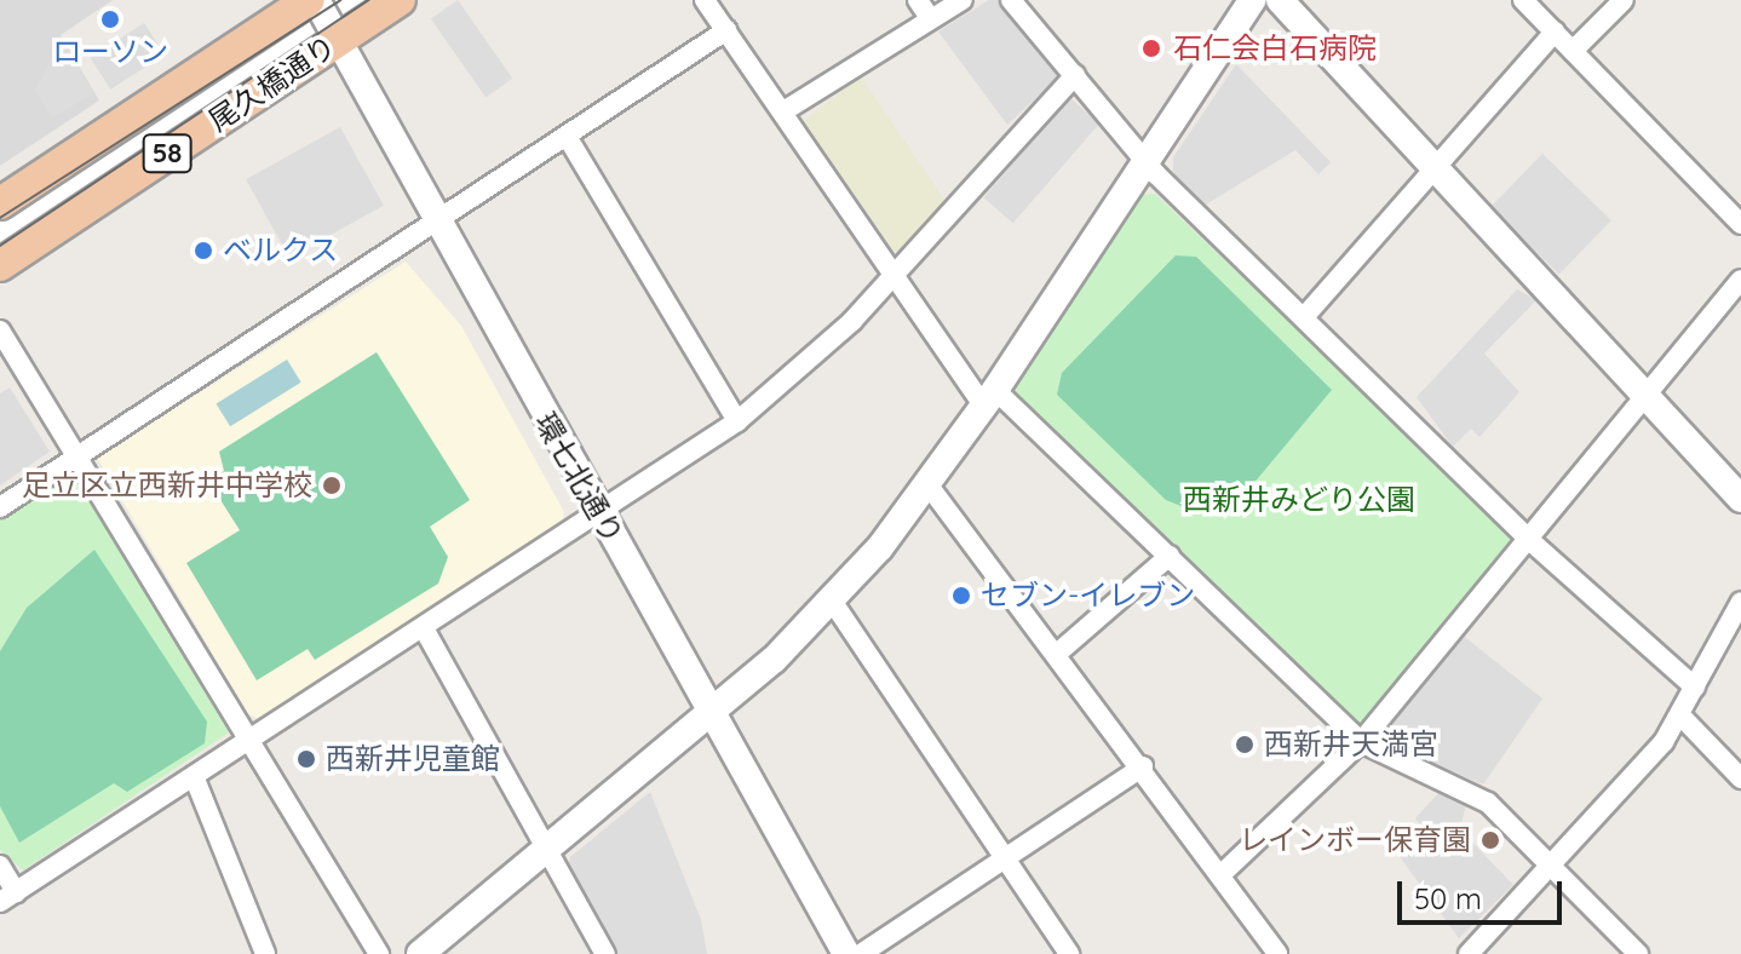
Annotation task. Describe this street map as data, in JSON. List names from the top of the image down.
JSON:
{
  "streets": {
    "main road": ["尾久橋通り", "58"],
    "street": ["環七北通り"]
  },
  "crossings": [
    ["尾久橋通り", "環七北通り"]
  ],
  "parks": ["西新井みどり公園"],
  "places": [
    "ローソン",
    "石仁会白石病院",
    "ベルクス",
    "足立区立西新井中学校",
    "セブン-イレブン",
    "西新井天満宮",
    "西新井児童館",
    "レインボー保育園"
  ],
  "scale_bar": "50 m"
}
